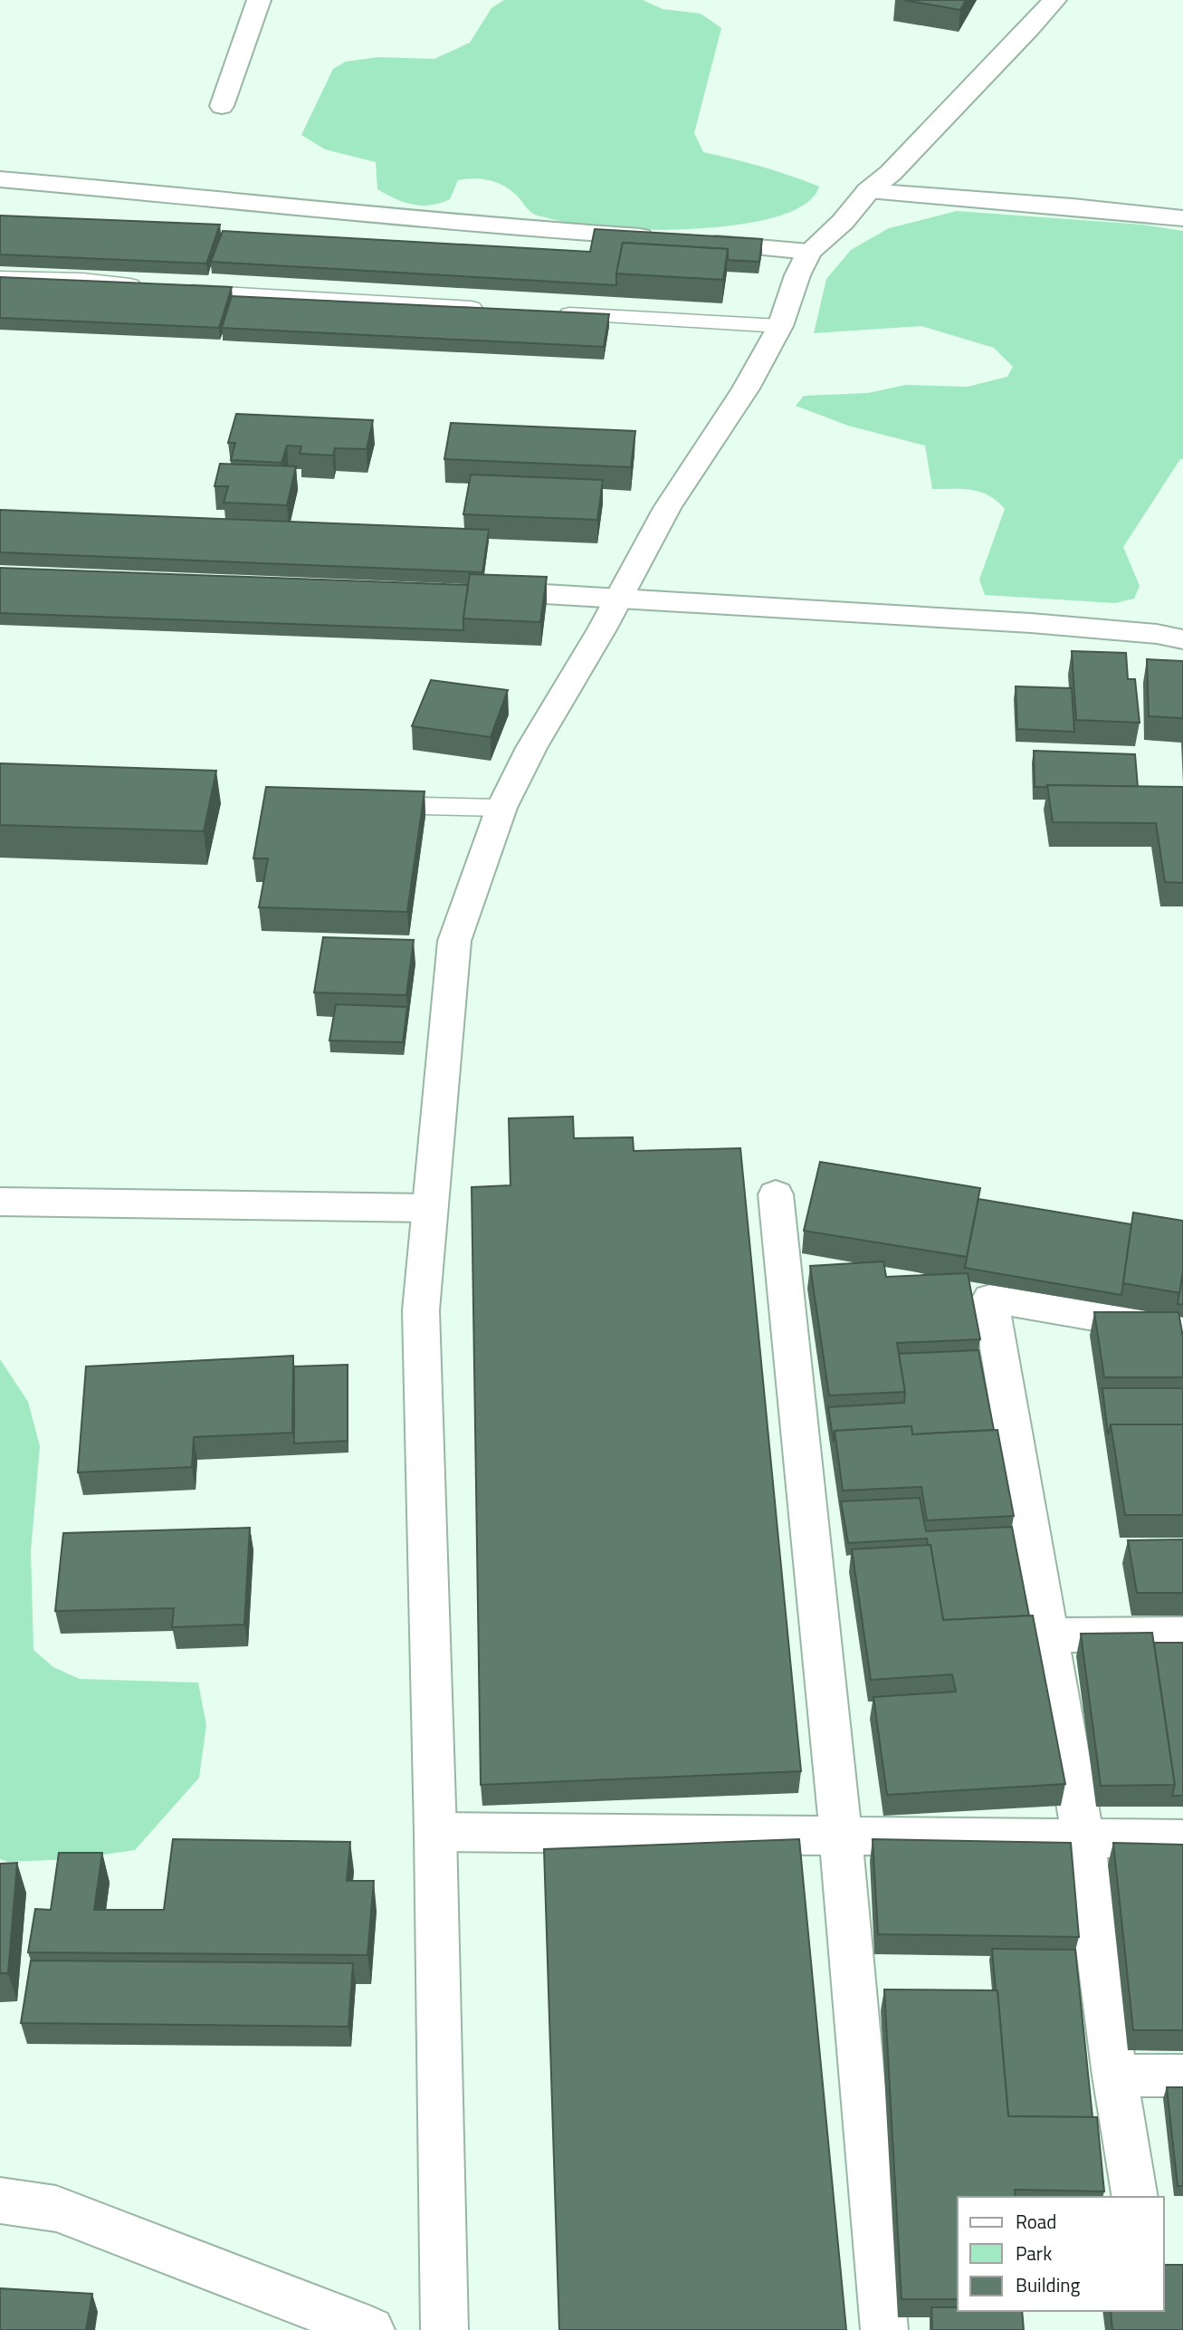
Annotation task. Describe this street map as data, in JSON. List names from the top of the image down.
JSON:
{
  "legend": ["Road", "Park", "Building"]
}
